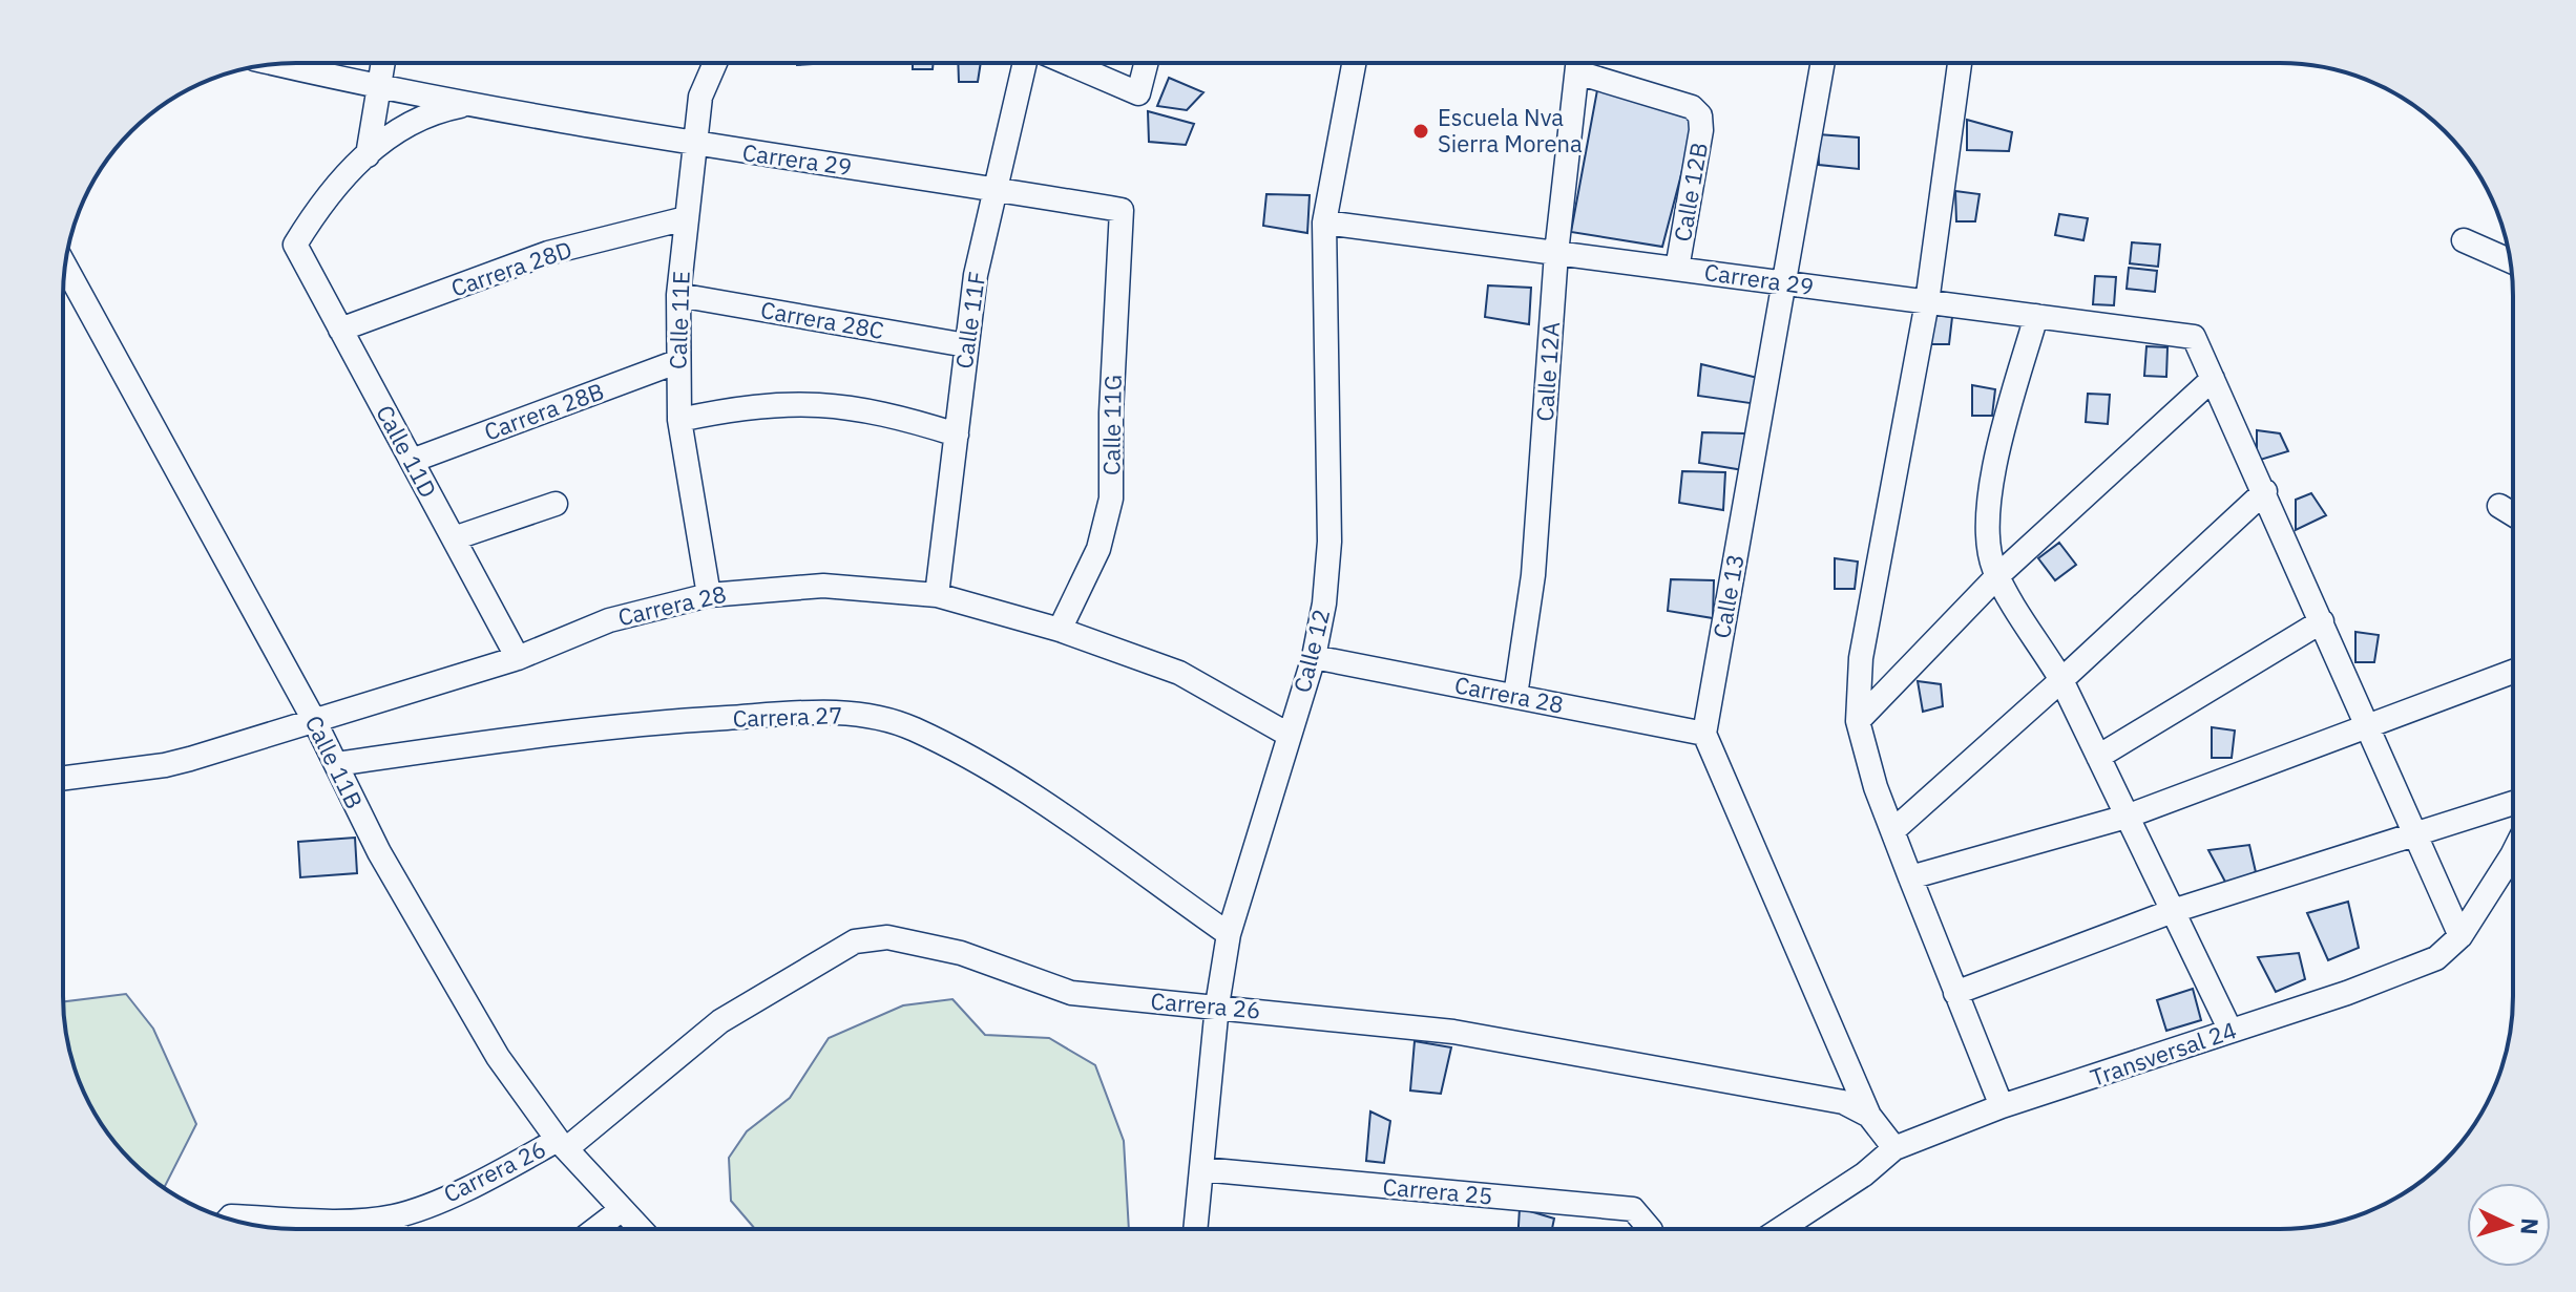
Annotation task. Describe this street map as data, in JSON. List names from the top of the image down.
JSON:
{
  "streets": {
    "street": [
      "Carrera 29",
      "Calle 12B",
      "Carrera 28D",
      "Calle 11E",
      "Carrera 28C",
      "Calle 11F",
      "Calle 12A",
      "Carrera 28B",
      "Calle 11G",
      "Calle 11D",
      "Calle 13",
      "Carrera 28",
      "Calle 12",
      "Carrera 27",
      "Calle 11B",
      "Carrera 26",
      "Transversal 24",
      "Carrera 25"
    ]
  },
  "crossings": [
    ["Carrera 29", "Calle 12B"],
    ["Carrera 29", "Calle 11E"],
    ["Carrera 29", "Calle 11F"],
    ["Carrera 29", "Calle 12A"],
    ["Carrera 29", "Calle 11G"],
    ["Carrera 29", "Calle 11D"],
    ["Carrera 29", "Calle 13"],
    ["Carrera 29", "Calle 12"],
    ["Calle 12B", "Calle 12A"],
    ["Carrera 28D", "Calle 11E"],
    ["Carrera 28D", "Calle 11D"],
    ["Calle 11E", "Carrera 28C"],
    ["Calle 11E", "Carrera 28B"],
    ["Calle 11E", "Carrera 28"],
    ["Carrera 28C", "Calle 11F"],
    ["Calle 11F", "Carrera 28"],
    ["Calle 12A", "Carrera 28"],
    ["Carrera 28B", "Calle 11D"],
    ["Calle 11G", "Carrera 28"],
    ["Calle 11D", "Carrera 28"],
    ["Calle 13", "Carrera 28"],
    ["Carrera 28", "Calle 12"],
    ["Carrera 28", "Calle 11B"],
    ["Calle 12", "Carrera 27"],
    ["Calle 12", "Carrera 26"],
    ["Calle 12", "Carrera 25"],
    ["Carrera 27", "Calle 11B"],
    ["Calle 11B", "Carrera 26"],
    ["Carrera 26", "Transversal 24"]
  ],
  "places": ["Escuela Nva Sierra Morena"],
  "north": "right"
}
